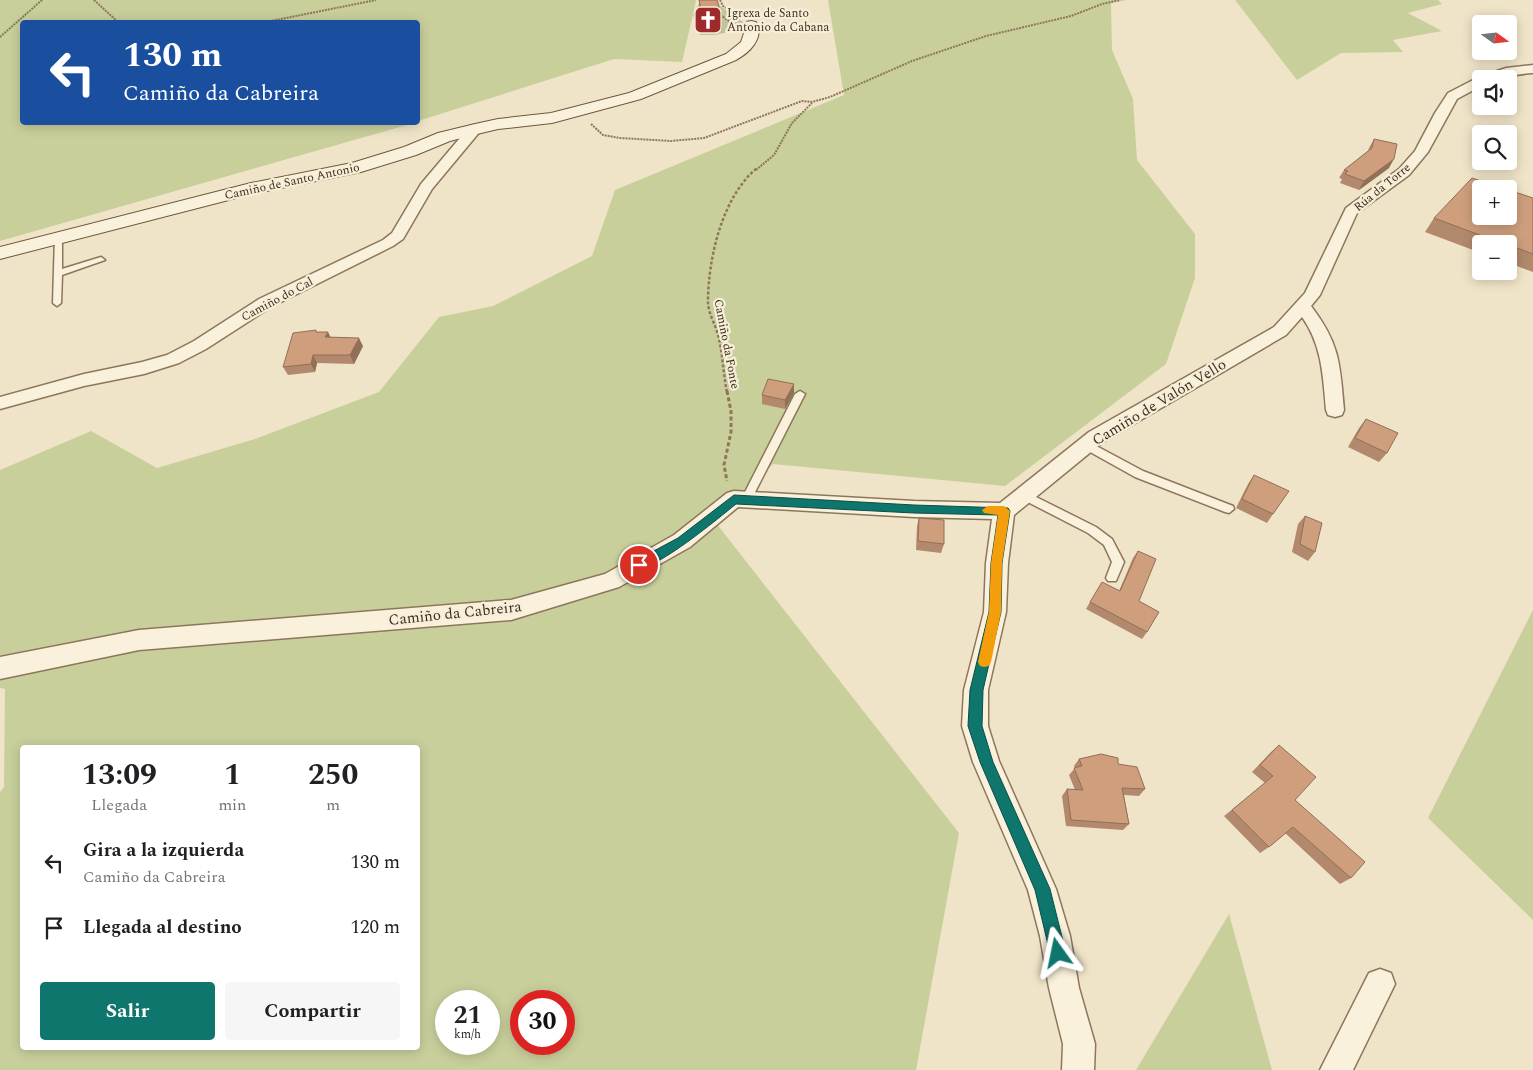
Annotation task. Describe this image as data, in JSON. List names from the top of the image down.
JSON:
{
  "streets": {
    "street": [
      "Camiño de Santo Antonio",
      "Rúa da Torre",
      "Camiño do Cal",
      "Camiño de Valón Vello",
      "Camiño da Cabreira"
    ],
    "path": ["Camiño da Fonte"]
  },
  "crossings": [
    ["Camiño de Santo Antonio", "Camiño do Cal"],
    ["Rúa da Torre", "Camiño de Valón Vello"],
    ["Camiño da Fonte", "Camiño da Cabreira"]
  ],
  "places": {
    "church": ["Igrexa de Santo Antonio da Cabana"]
  },
  "north": "right",
  "page": {
    "map_buttons": ["+", "−"],
    "turn": ["130 m", "Camiño da Cabreira"],
    "eta": [
      "13:09",
      "Llegada",
      "1",
      "min",
      "250",
      "m"
    ],
    "list": [
      {
        "name": "Gira a la izquierda",
        "note": "Camiño da Cabreira",
        "value": "130 m"
      },
      {
        "name": "Llegada al destino",
        "value": "120 m"
      }
    ],
    "buttons": ["Salir", "Compartir"],
    "speed": "21 km/h",
    "limit": "30"
  }
}
